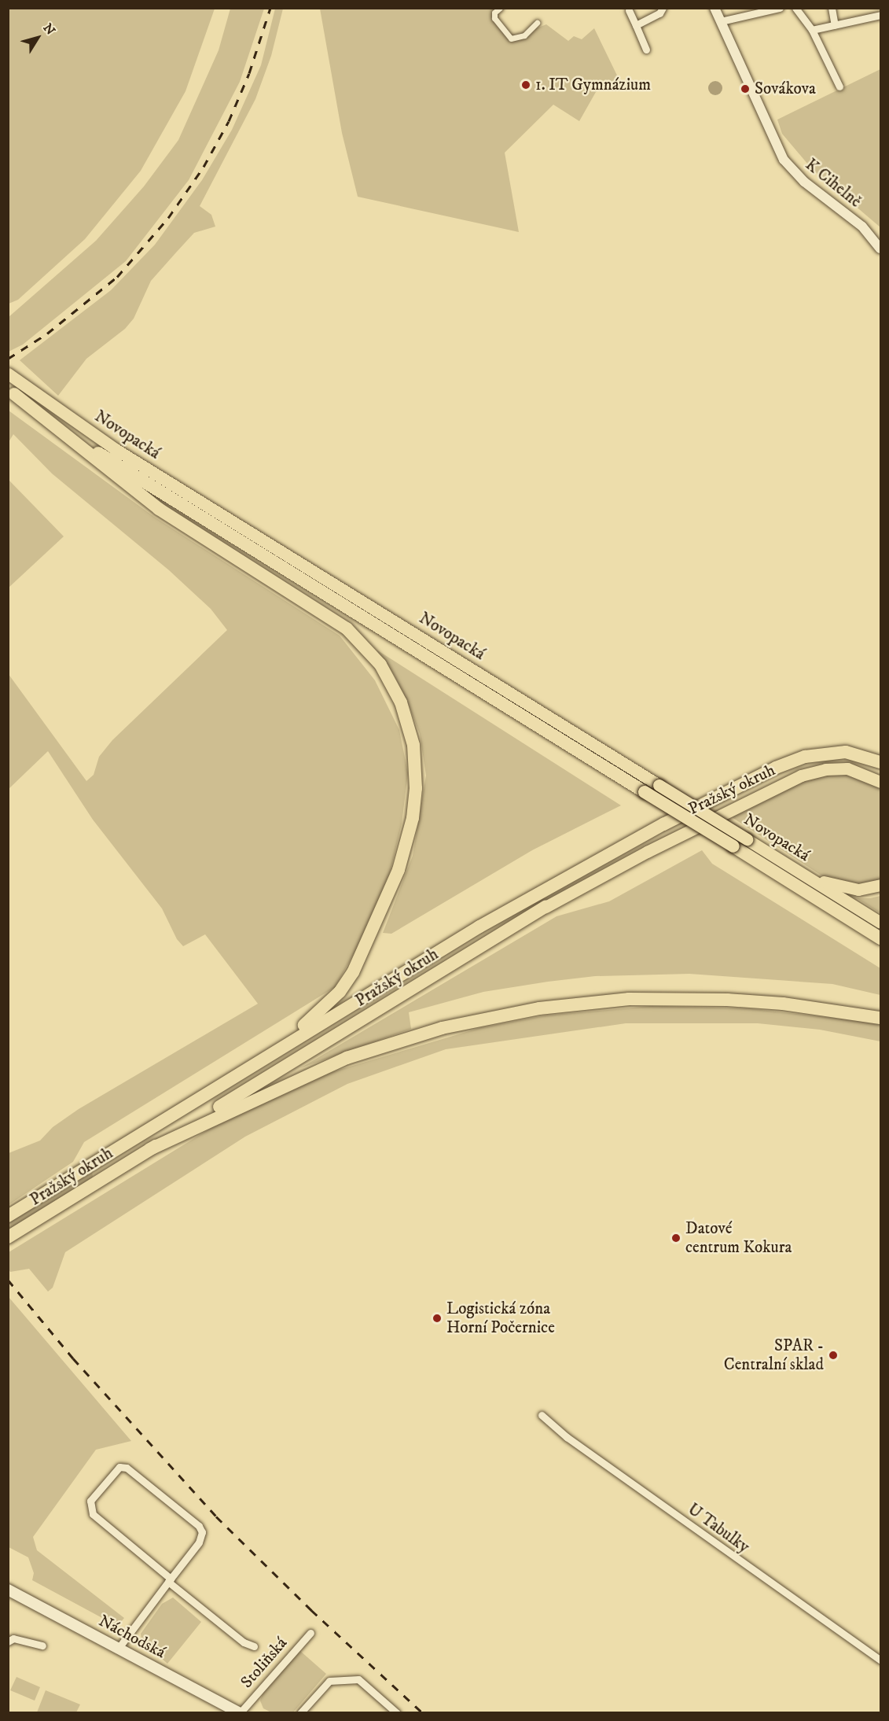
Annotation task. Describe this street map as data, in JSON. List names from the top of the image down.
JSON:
{
  "streets": {
    "highway": ["Novopacká", "Pražský okruh"],
    "main road": ["Náchodská"],
    "street": ["K Cihelně", "U Tabulky", "Stoliňská"]
  },
  "crossings": [
    ["Náchodská", "Stoliňská"]
  ],
  "places": [
    "1. IT Gymnázium",
    "Sovákova",
    "Datové centrum Kokura",
    "Logistická zóna Horní Počernice",
    "SPAR - Centralní sklad"
  ],
  "north": "top right"
}
